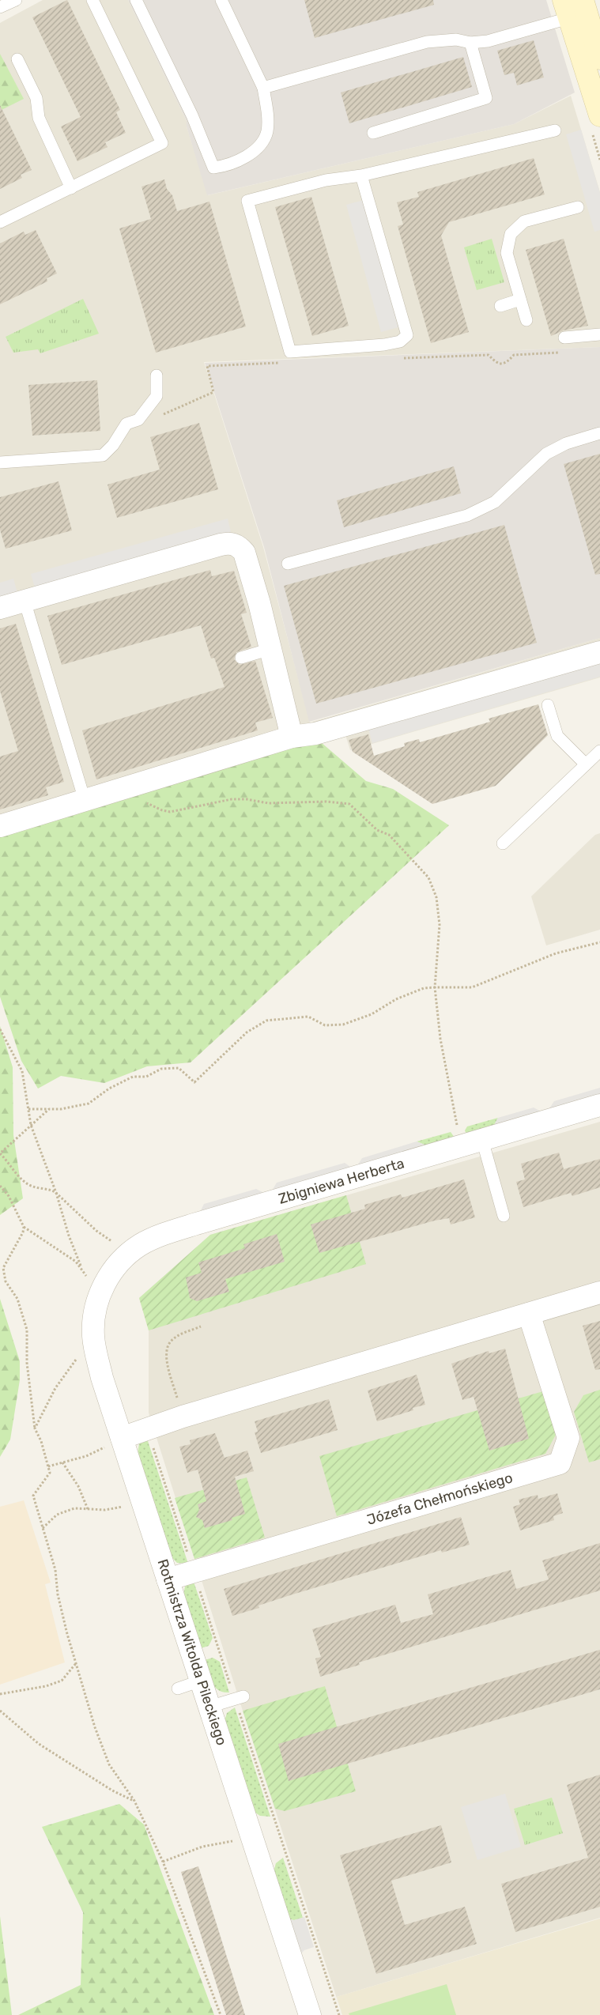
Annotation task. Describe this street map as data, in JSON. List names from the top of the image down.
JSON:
{
  "streets": {
    "street": ["Zbigniewa Herberta", "Józefa Chełmońskiego", "Rotmistrza Witolda Pileckiego"]
  },
  "crossings": [
    ["Zbigniewa Herberta", "Rotmistrza Witolda Pileckiego"],
    ["Józefa Chełmońskiego", "Rotmistrza Witolda Pileckiego"]
  ]
}
